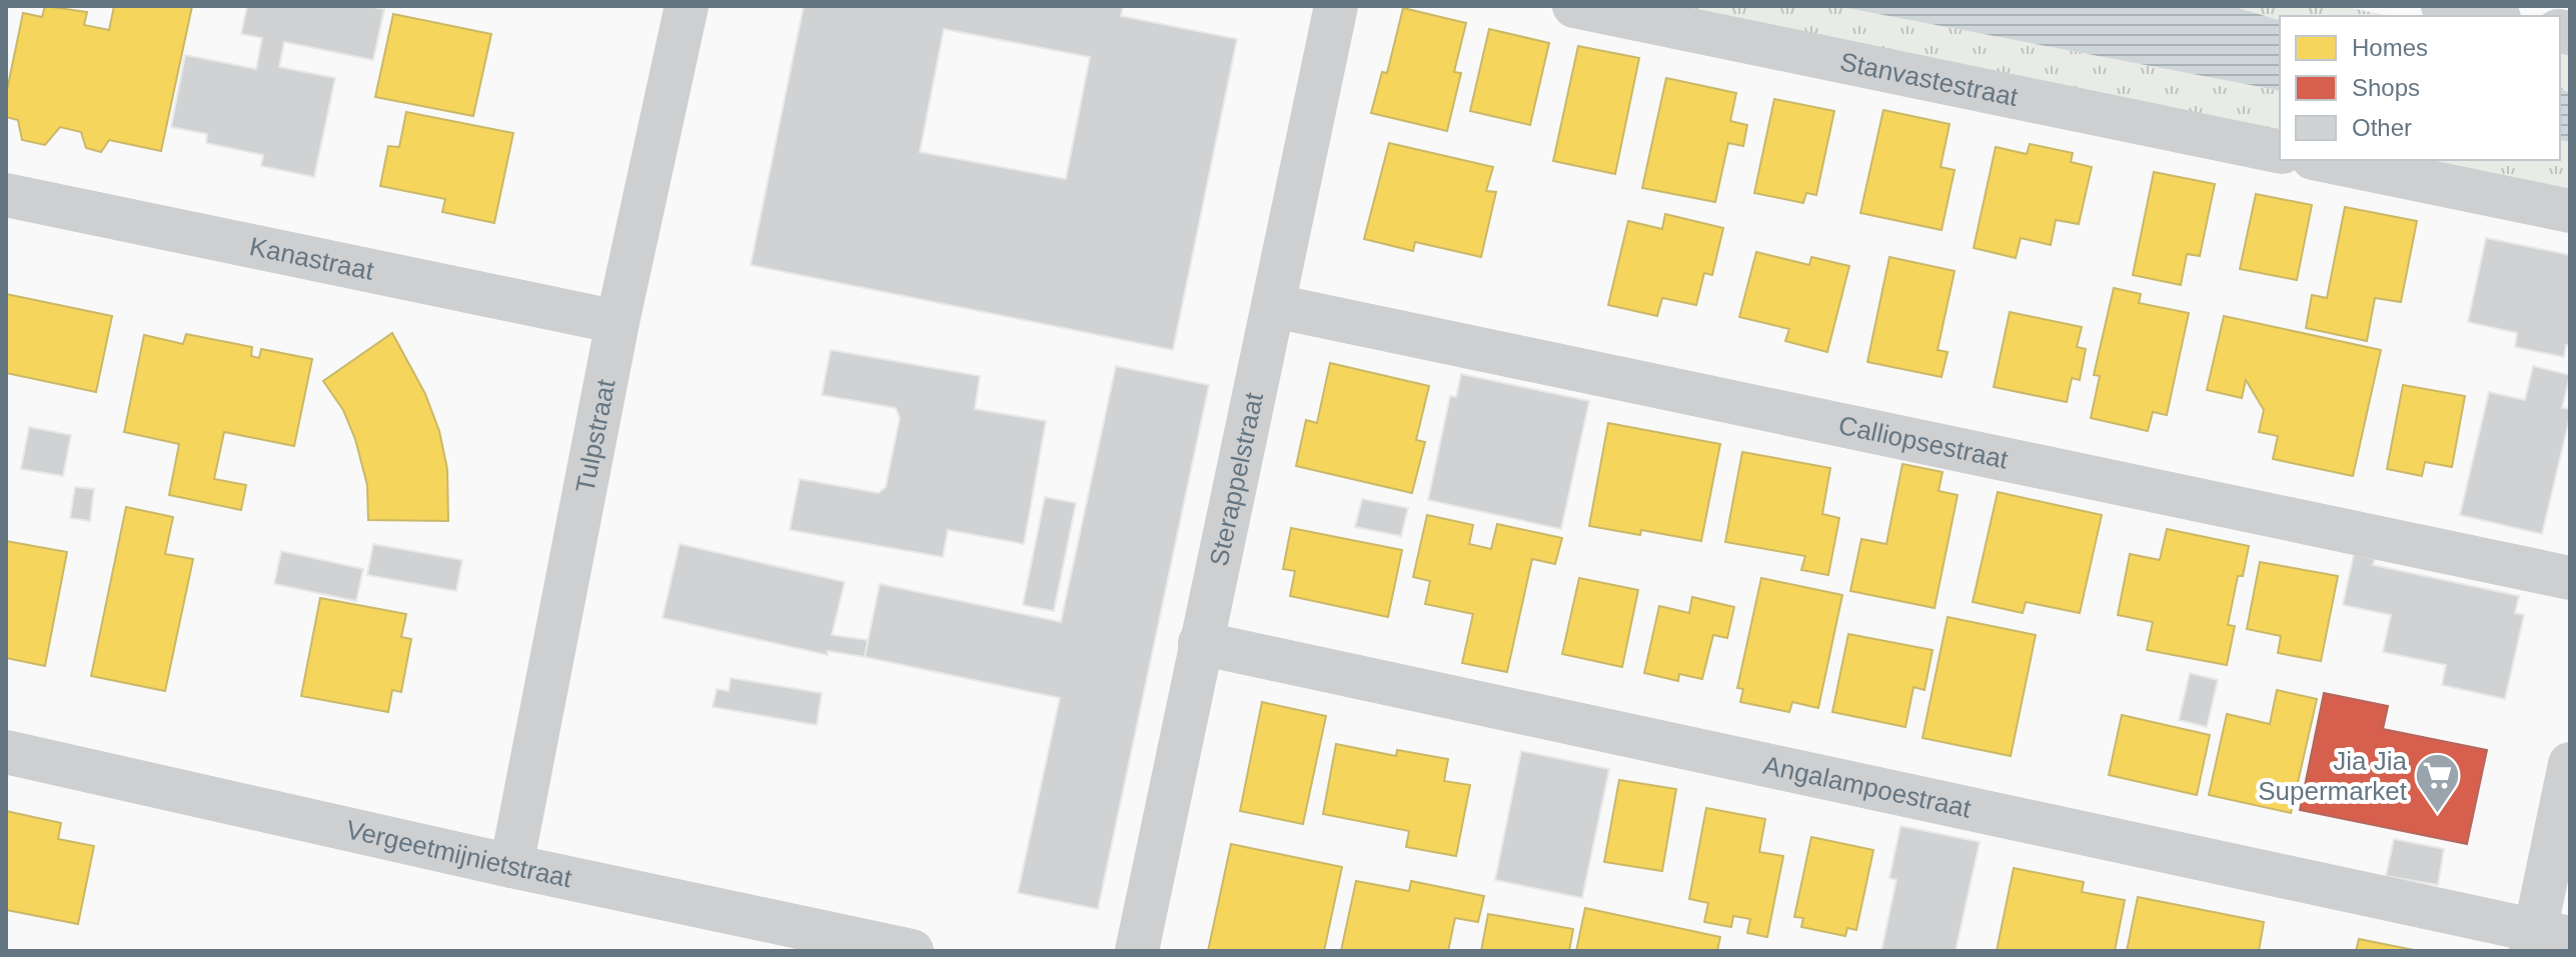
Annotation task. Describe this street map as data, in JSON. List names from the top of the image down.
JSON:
{
  "streets": {
    "street": [
      "Stanvastestraat",
      "Kanastraat",
      "Tulpstraat",
      "Calliopsestraat",
      "Sterappelstraat",
      "Angalampoestraat",
      "Vergeetmijnietstraat"
    ]
  },
  "crossings": [
    ["Kanastraat", "Tulpstraat"],
    ["Tulpstraat", "Vergeetmijnietstraat"],
    ["Calliopsestraat", "Sterappelstraat"],
    ["Sterappelstraat", "Angalampoestraat"]
  ],
  "places": {
    "supermarket": ["Jia Jia Supermarket"]
  },
  "legend": ["Homes", "Shops", "Other"]
}
